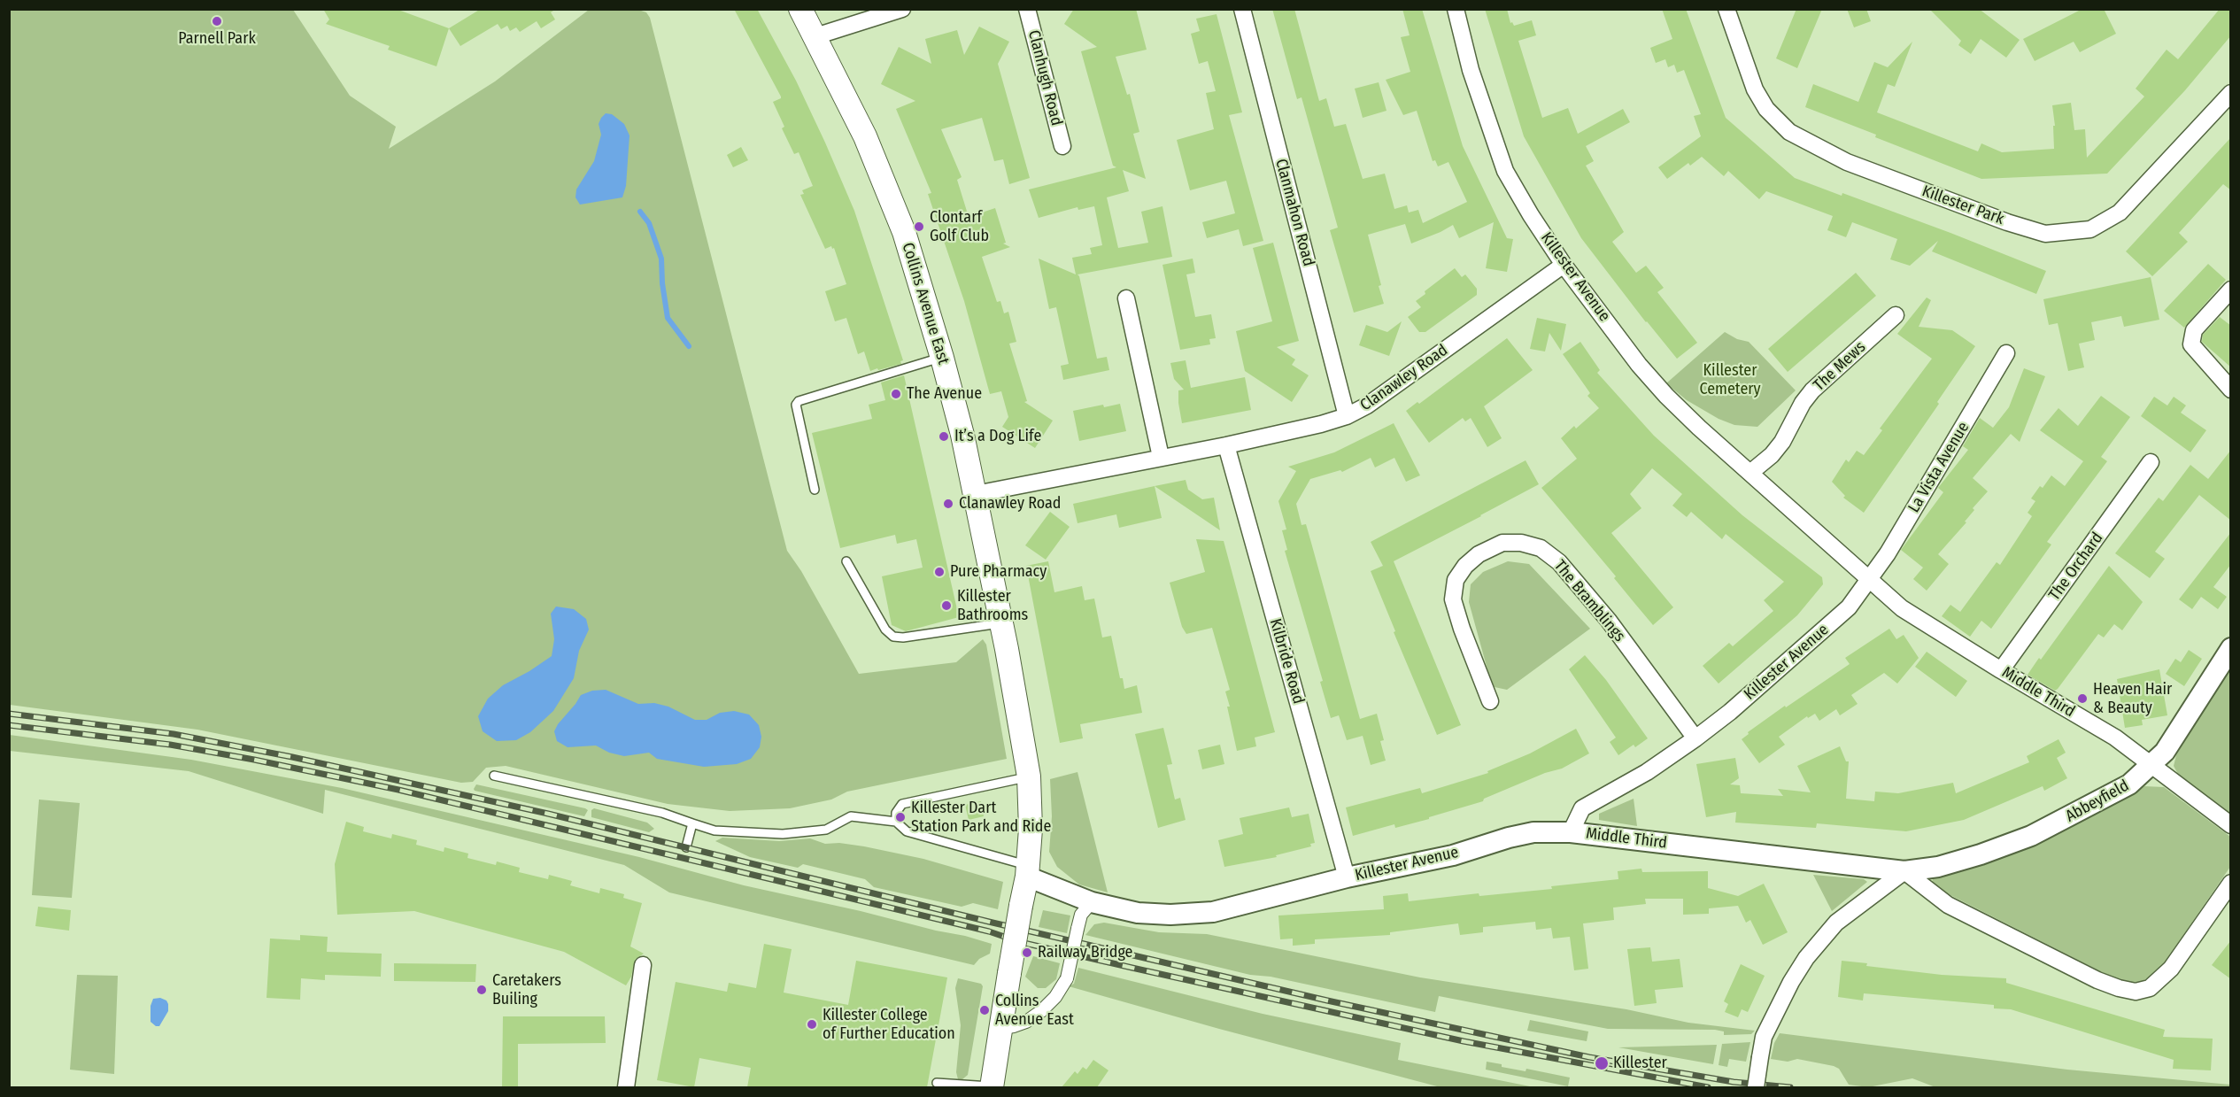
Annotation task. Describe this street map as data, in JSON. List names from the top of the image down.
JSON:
{
  "streets": {
    "main road": ["Collins Avenue East"],
    "street": [
      "Clanhugh Road",
      "Killester Park",
      "Clanmahon Road",
      "Killester Avenue",
      "The Mews",
      "Clanawley Road",
      "La Vista Avenue",
      "The Orchard",
      "The Bramblings",
      "Kilbride Road",
      "Middle Third",
      "Abbeyfield"
    ]
  },
  "crossings": [
    ["Clanmahon Road", "Clanawley Road"],
    ["Killester Avenue", "Collins Avenue East"],
    ["Killester Avenue", "The Mews"],
    ["Killester Avenue", "Clanawley Road"],
    ["Killester Avenue", "La Vista Avenue"],
    ["Killester Avenue", "The Bramblings"],
    ["Killester Avenue", "Kilbride Road"],
    ["Killester Avenue", "Middle Third"],
    ["Collins Avenue East", "Clanawley Road"],
    ["Clanawley Road", "Kilbride Road"],
    ["La Vista Avenue", "Middle Third"],
    ["The Orchard", "Middle Third"],
    ["Middle Third", "Abbeyfield"]
  ],
  "parks": ["Killester Cemetery"],
  "places": [
    "Parnell Park",
    "Clontarf Golf Club",
    "The Avenue",
    "It’s a Dog Life",
    "Clanawley Road",
    "Pure Pharmacy",
    "Killester Bathrooms",
    "Heaven Hair & Beauty",
    "Killester Dart Station Park and Ride",
    "Railway Bridge",
    "Caretakers Builing",
    "Collins Avenue East",
    "Killester College of Further Education",
    "Killester"
  ]
}
